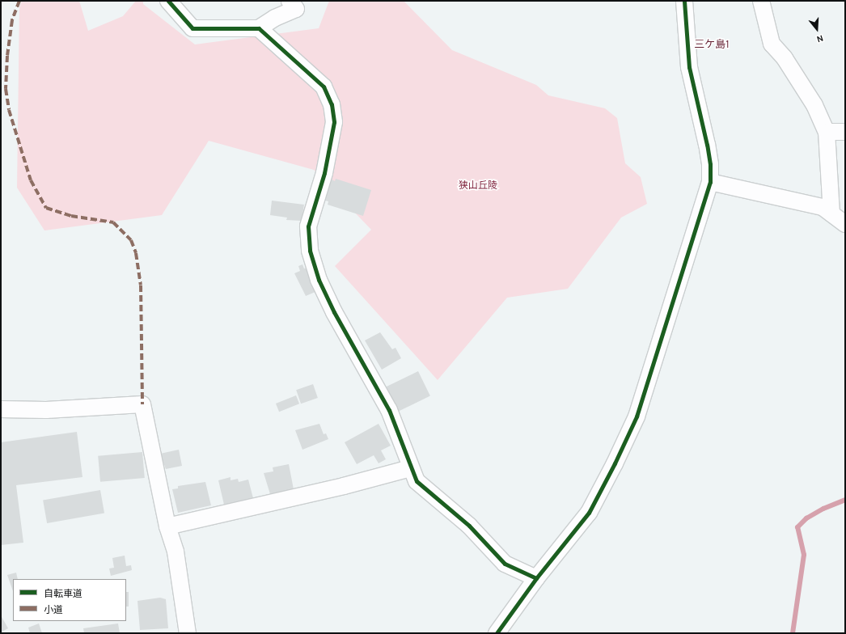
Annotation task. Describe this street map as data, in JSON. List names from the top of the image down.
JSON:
{
  "districts": ["三ケ島1"],
  "parks": ["狭山丘陵"],
  "legend": ["自転車道", "小道"],
  "north": "bottom"
}
